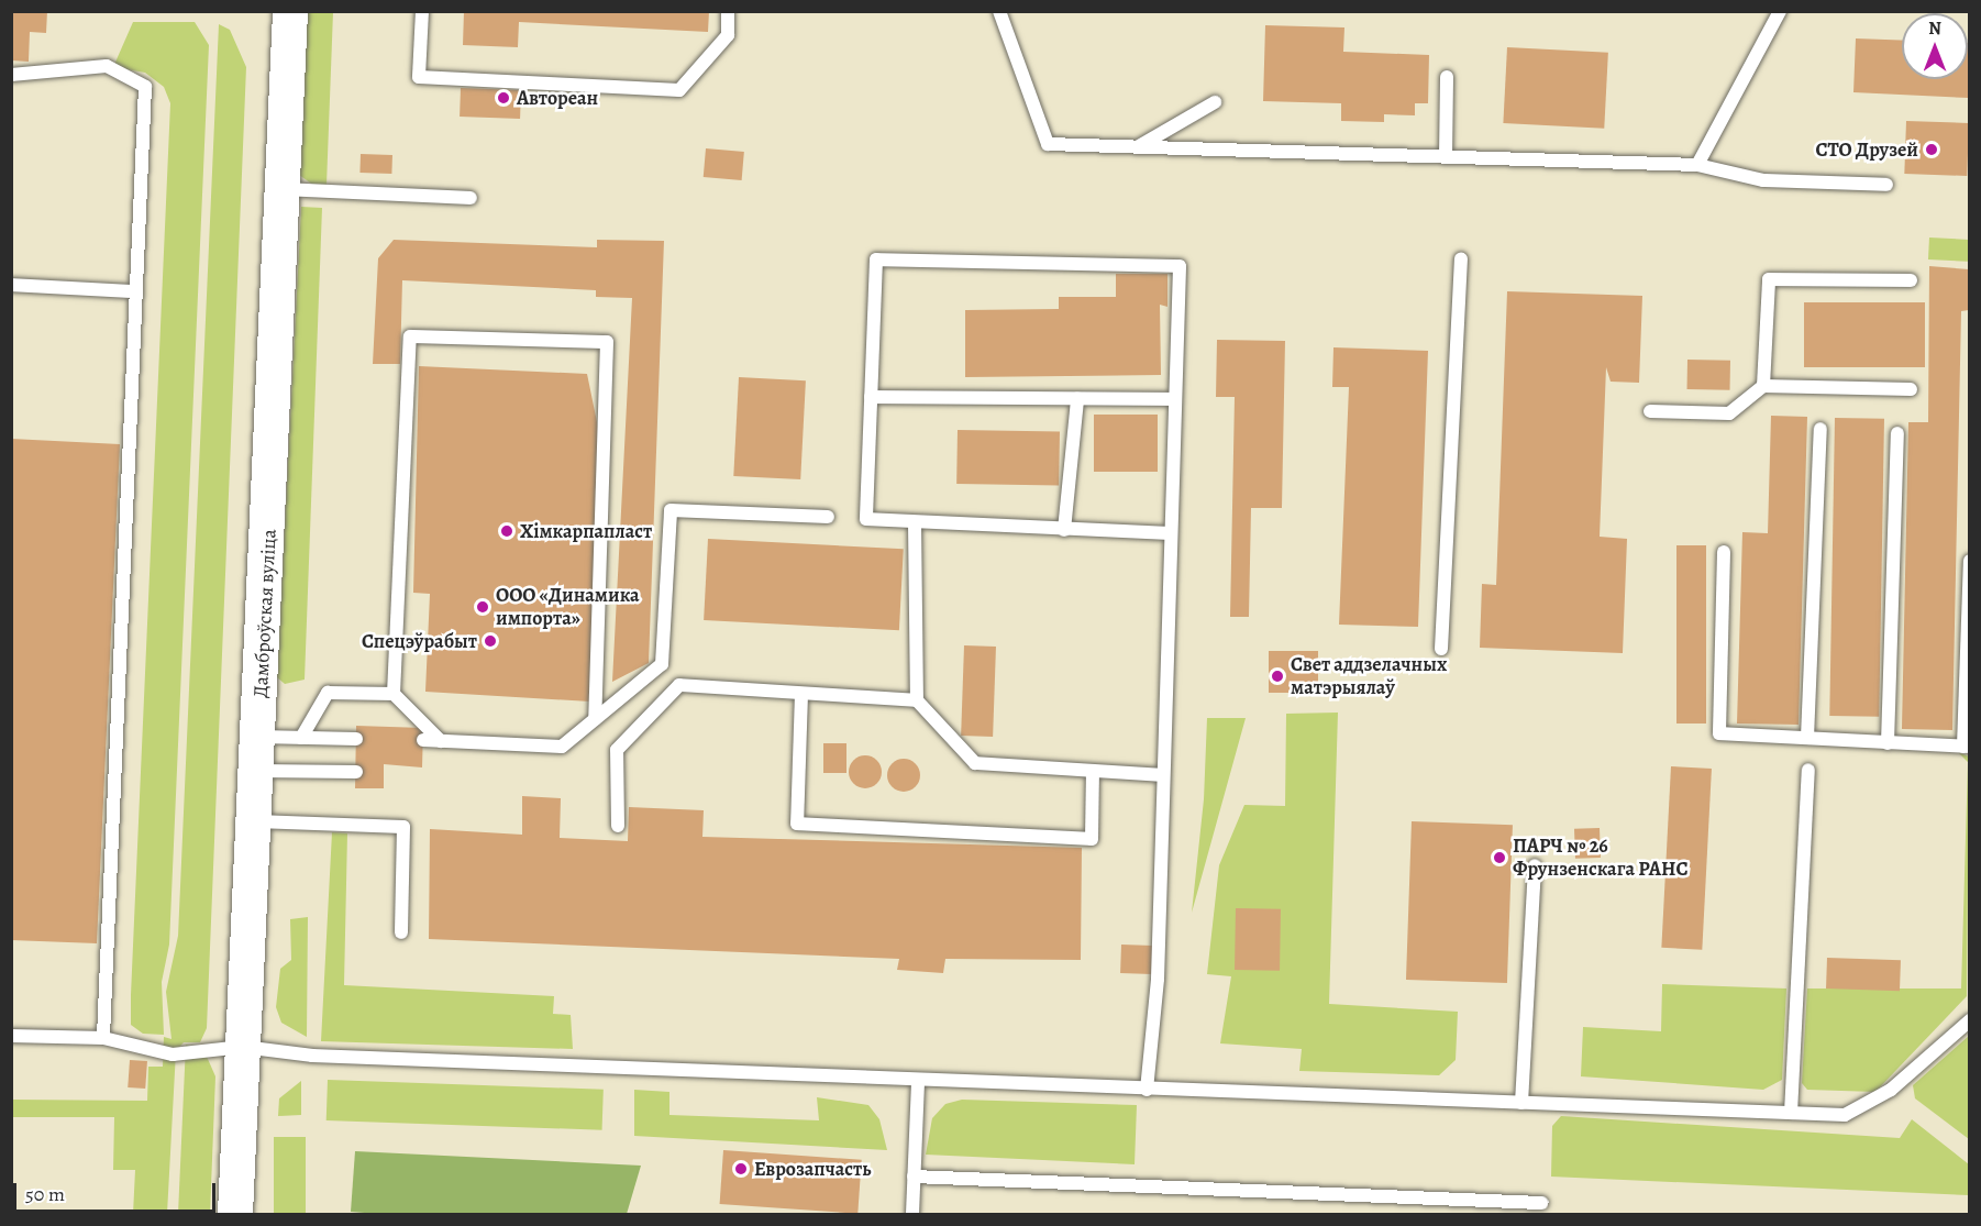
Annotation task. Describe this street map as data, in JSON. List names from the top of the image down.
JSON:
{
  "streets": {
    "street": ["Дамброўская вуліца"]
  },
  "places": [
    "Автореан",
    "СТО Друзей",
    "Хімкарпапласт",
    "ООО «Динамика импорта»",
    "Спецэўрабыт",
    "Свет аддзелачных матэрыялаў",
    "ПАРЧ № 26 Фрунзенскага РАНС",
    "Еврозапчасть"
  ],
  "scale_bar": "50 m",
  "north": "top"
}
